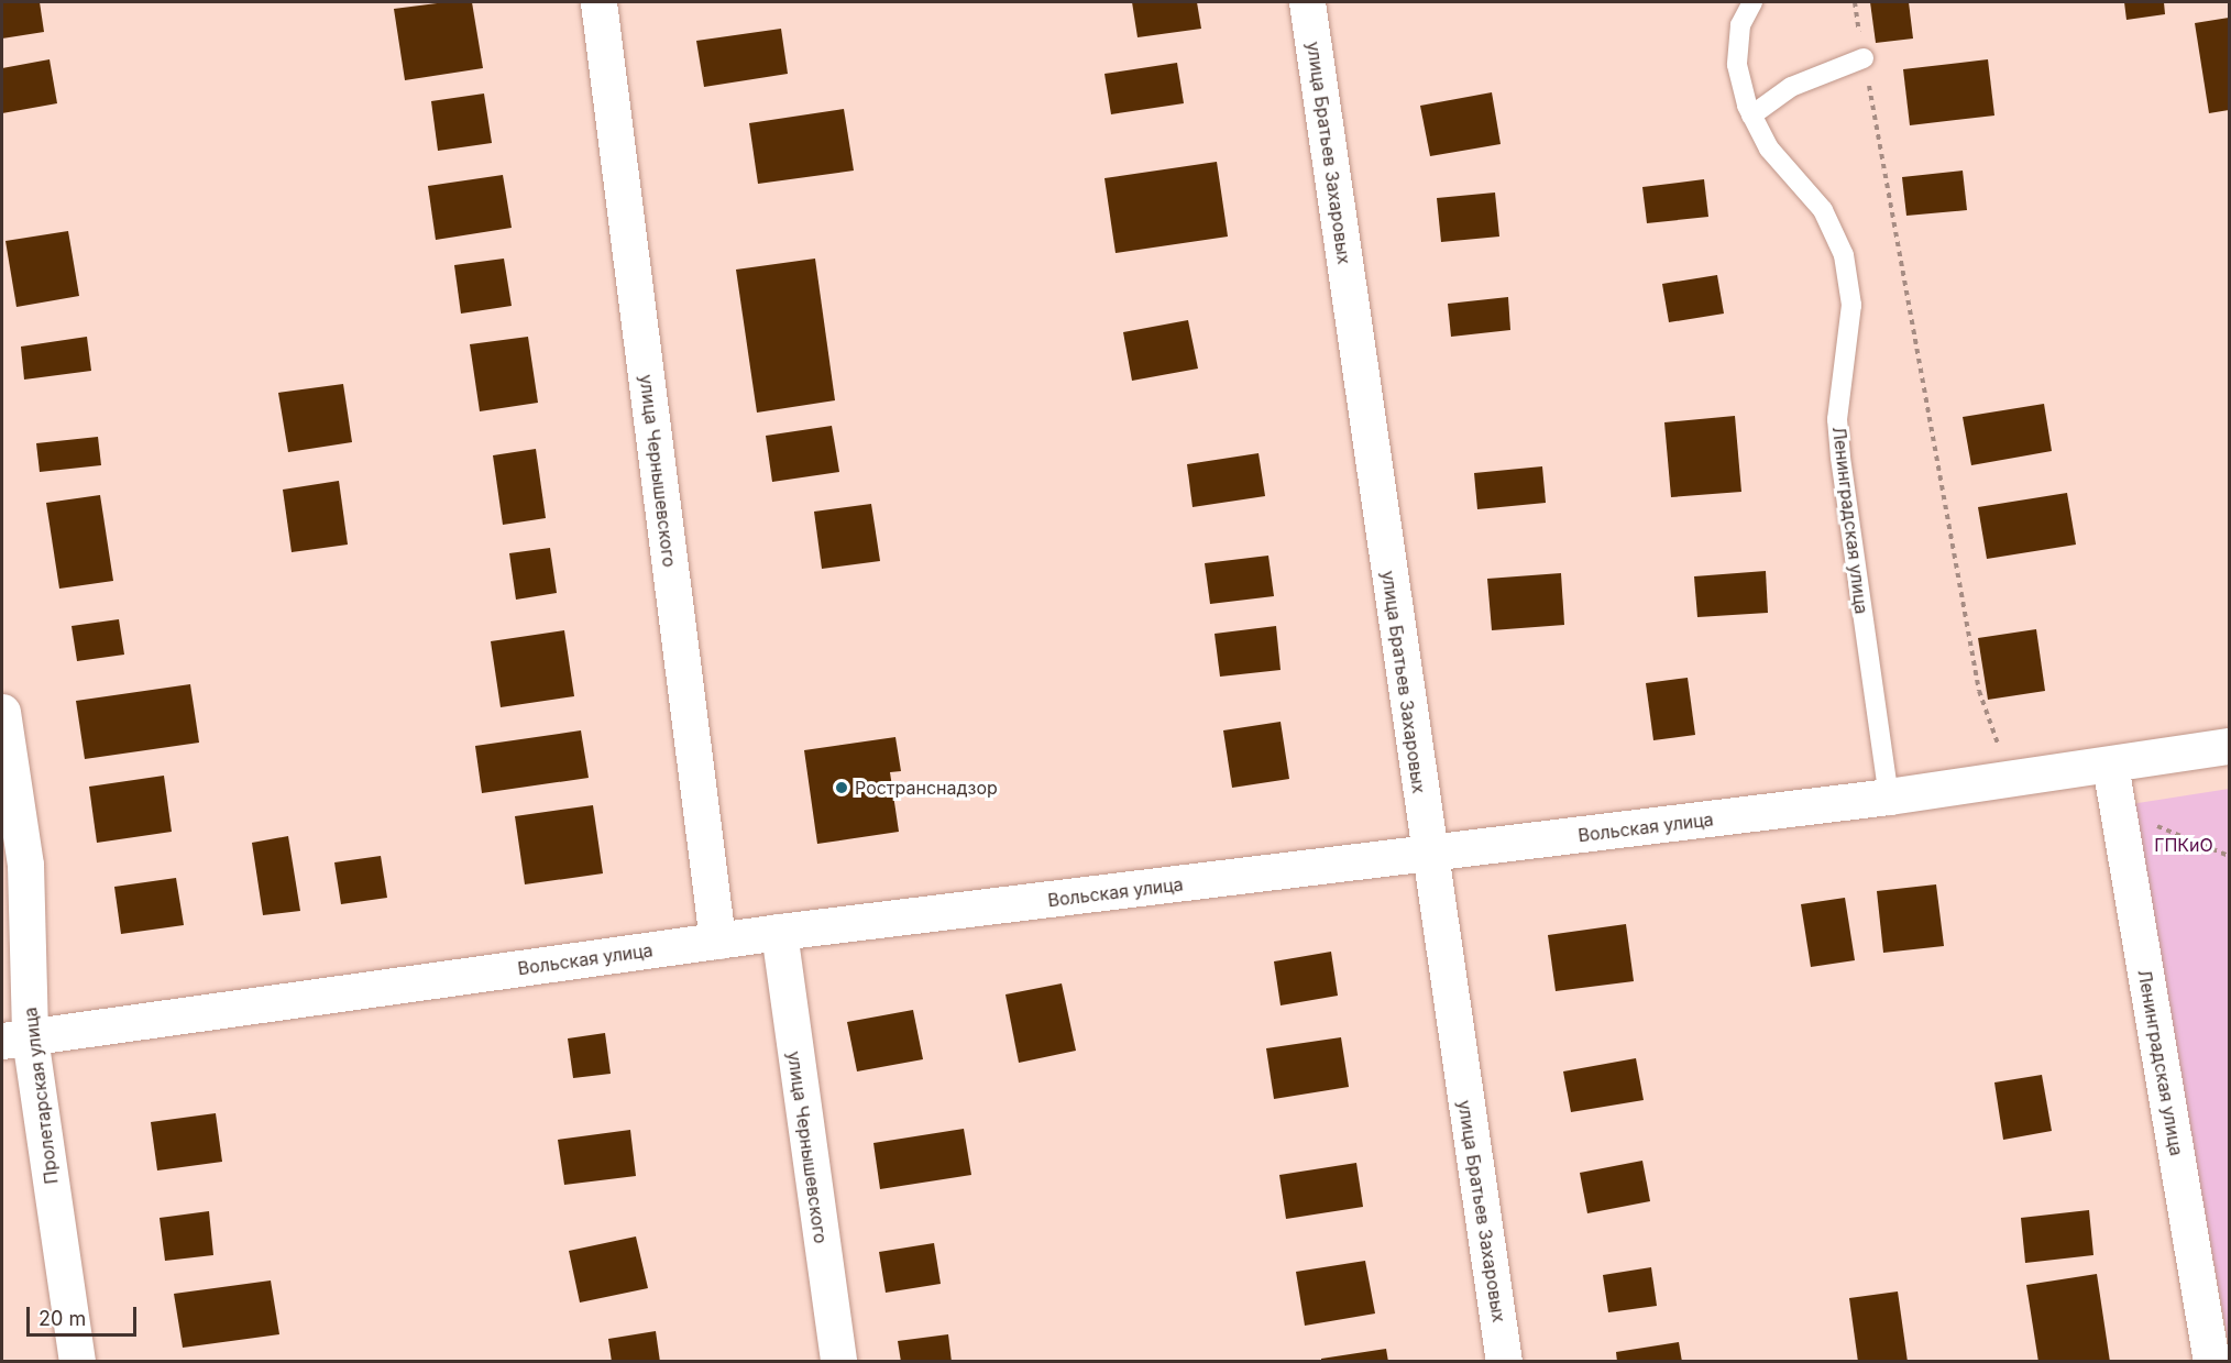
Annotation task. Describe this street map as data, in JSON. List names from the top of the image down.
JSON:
{
  "streets": {
    "street": [
      "улица Братьев Захаровых",
      "улица Чернышевского",
      "Ленинградская улица",
      "Вольская улица",
      "Пролетарская улица"
    ]
  },
  "crossings": [
    ["улица Братьев Захаровых", "Вольская улица"],
    ["улица Чернышевского", "Вольская улица"],
    ["Ленинградская улица", "Вольская улица"],
    ["Вольская улица", "Пролетарская улица"]
  ],
  "parks": ["ГПКиО"],
  "places": ["Ространснадзор"],
  "scale_bar": "20 m"
}
